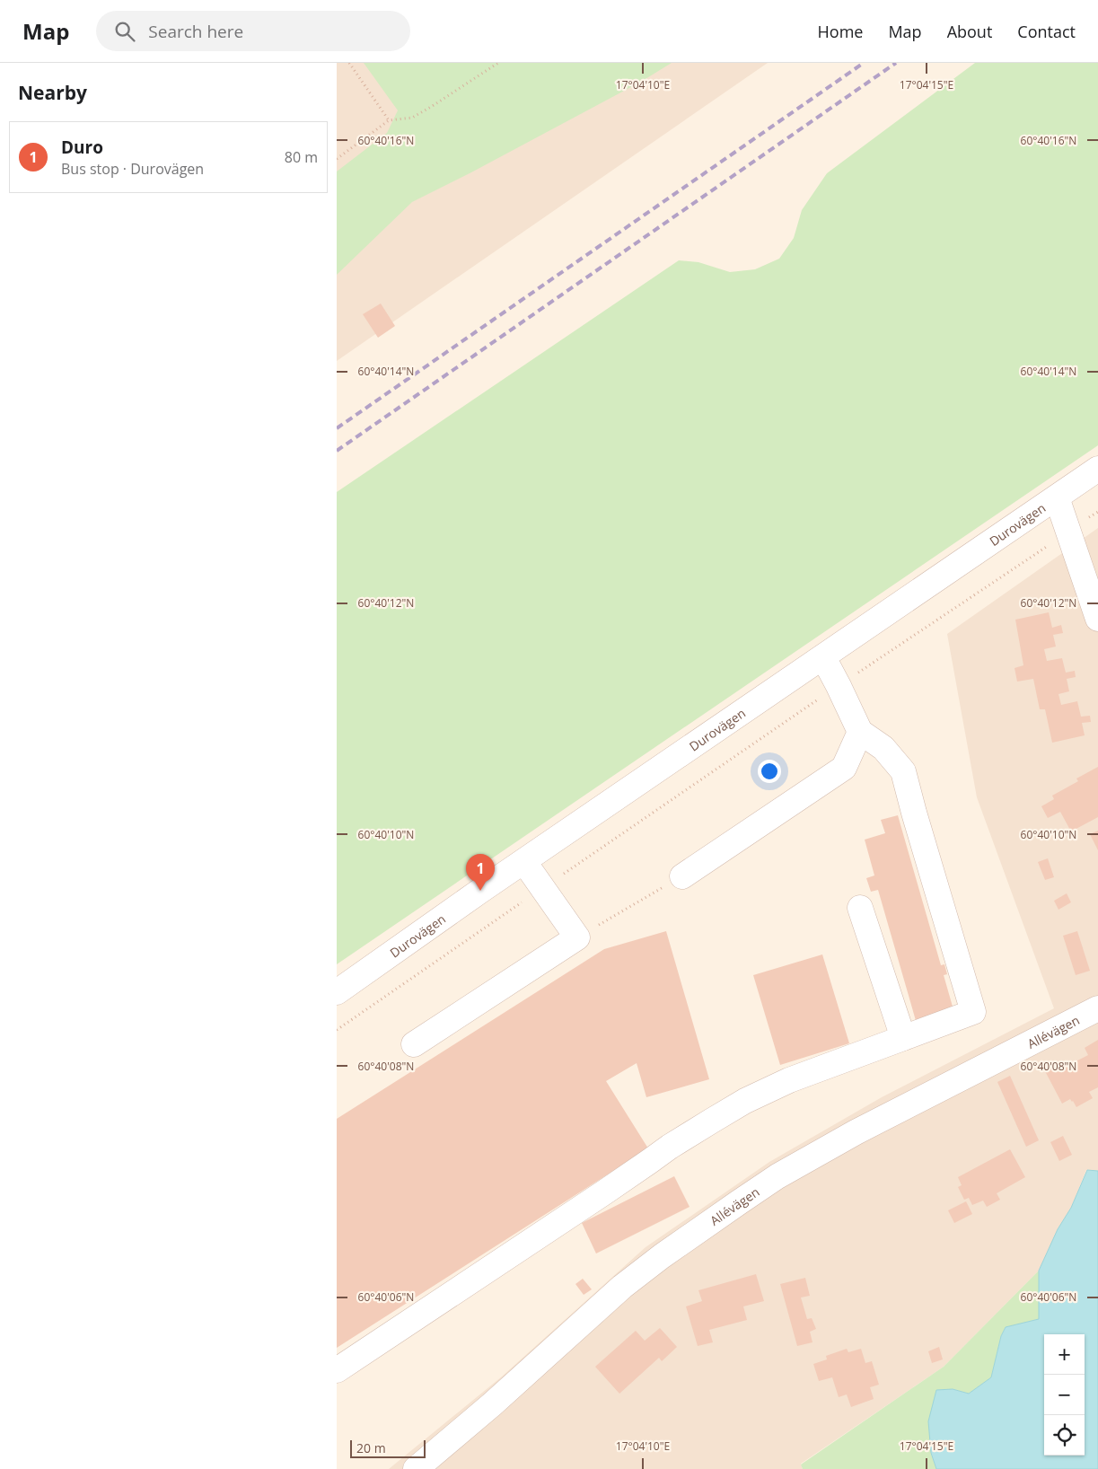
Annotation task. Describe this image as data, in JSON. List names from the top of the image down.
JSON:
{
  "streets": {
    "street": ["Durovägen", "Allévägen"]
  },
  "scale_bar": "20 m",
  "page": {
    "header": "Map",
    "search": "Search here",
    "nav": [
      "Home",
      "Map",
      "About",
      "Contact"
    ],
    "heading": "Nearby",
    "list": [
      {
        "mark": "1",
        "name": "Duro",
        "note": "Bus stop · Durovägen",
        "value": "80 m"
      }
    ],
    "pins": "1",
    "map_buttons": ["+", "−"],
    "scale": "20 m"
  },
  "coordinates": [
    "17°04'10\"E",
    "17°04'15\"E",
    "60°40'16\"N",
    "60°40'14\"N",
    "60°40'12\"N",
    "60°40'10\"N",
    "60°40'08\"N",
    "60°40'06\"N"
  ]
}
